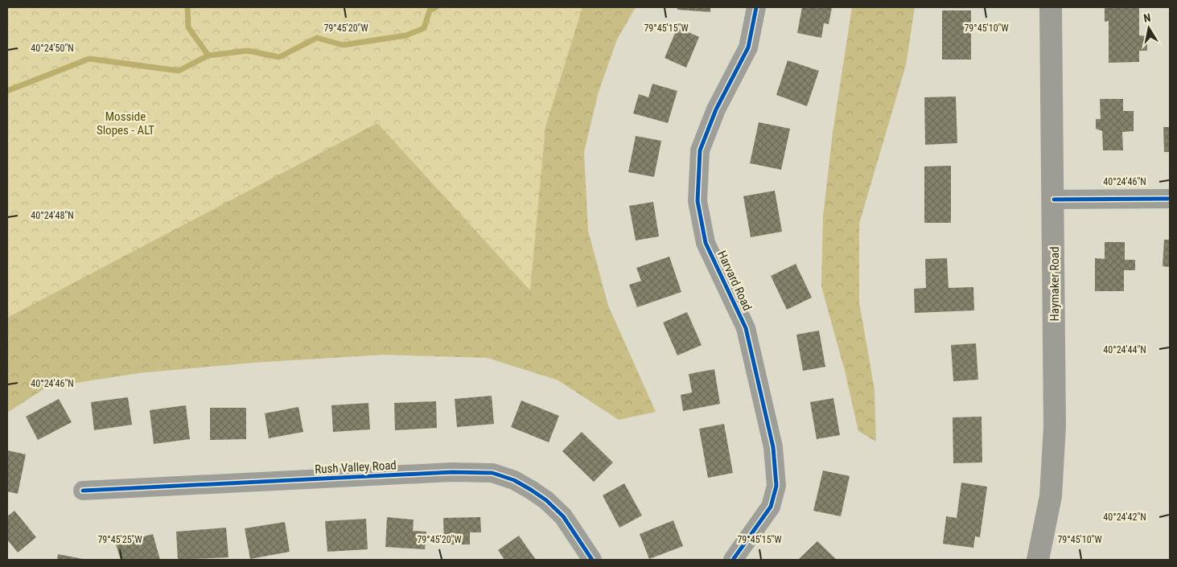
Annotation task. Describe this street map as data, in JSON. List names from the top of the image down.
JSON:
{
  "streets": {
    "main road": ["Haymaker Road"],
    "street": ["Harvard Road", "Rush Valley Road"]
  },
  "parks": ["Mosside Slopes - ALT"],
  "north": "top",
  "coordinates": [
    "79°45'20\"W",
    "79°45'15\"W",
    "79°45'10\"W",
    "40°24'50\"N",
    "40°24'46\"N",
    "40°24'48\"N",
    "40°24'44\"N",
    "40°24'42\"N",
    "79°45'25\"W"
  ]
}
